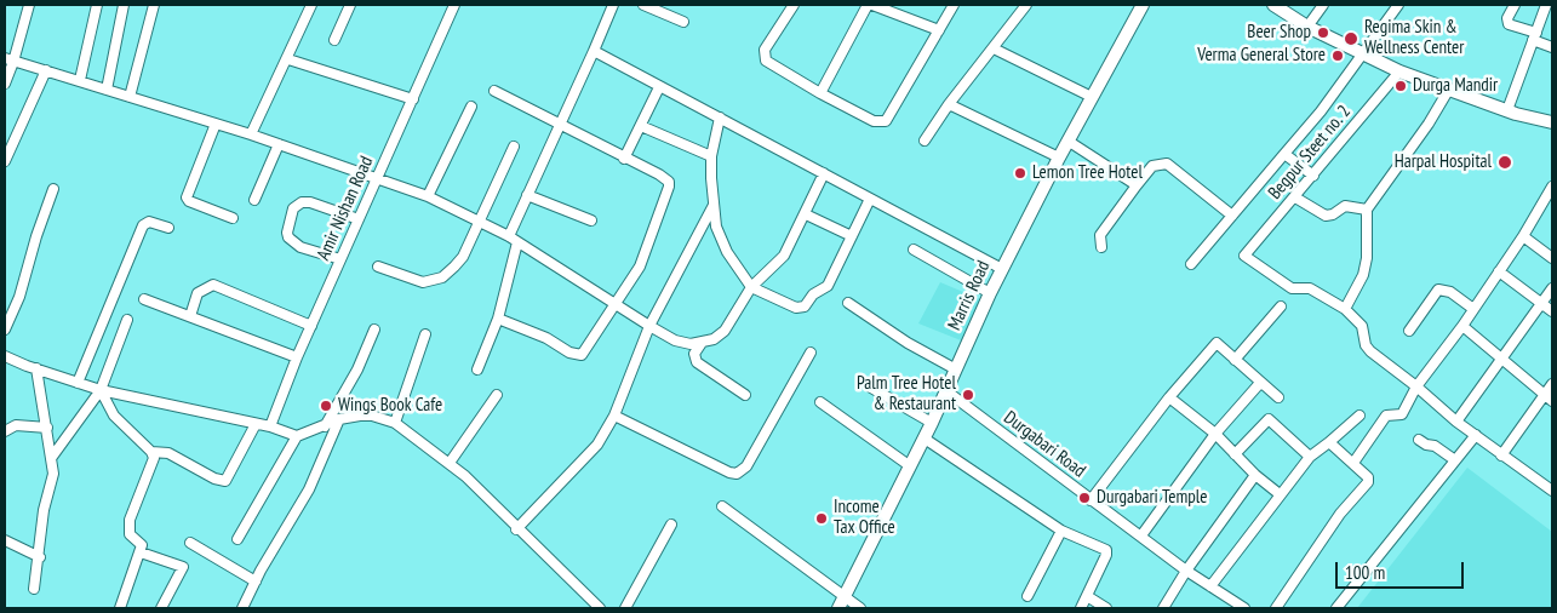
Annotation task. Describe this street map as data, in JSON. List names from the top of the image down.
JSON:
{
  "streets": {
    "street": [
      "Begpur Steet no. 2",
      "Amir Nishan Road",
      "Marris Road",
      "Durgabari Road"
    ]
  },
  "crossings": [
    ["Marris Road", "Durgabari Road"]
  ],
  "places": [
    "Beer Shop",
    "Regima Skin & Wellness Center",
    "Verma General Store",
    "Durga Mandir",
    "Harpal Hospital",
    "Lemon Tree Hotel",
    "Palm Tree Hotel & Restaurant",
    "Wings Book Cafe",
    "Durgabari Temple",
    "Income Tax Office"
  ],
  "scale_bar": "100 m"
}
